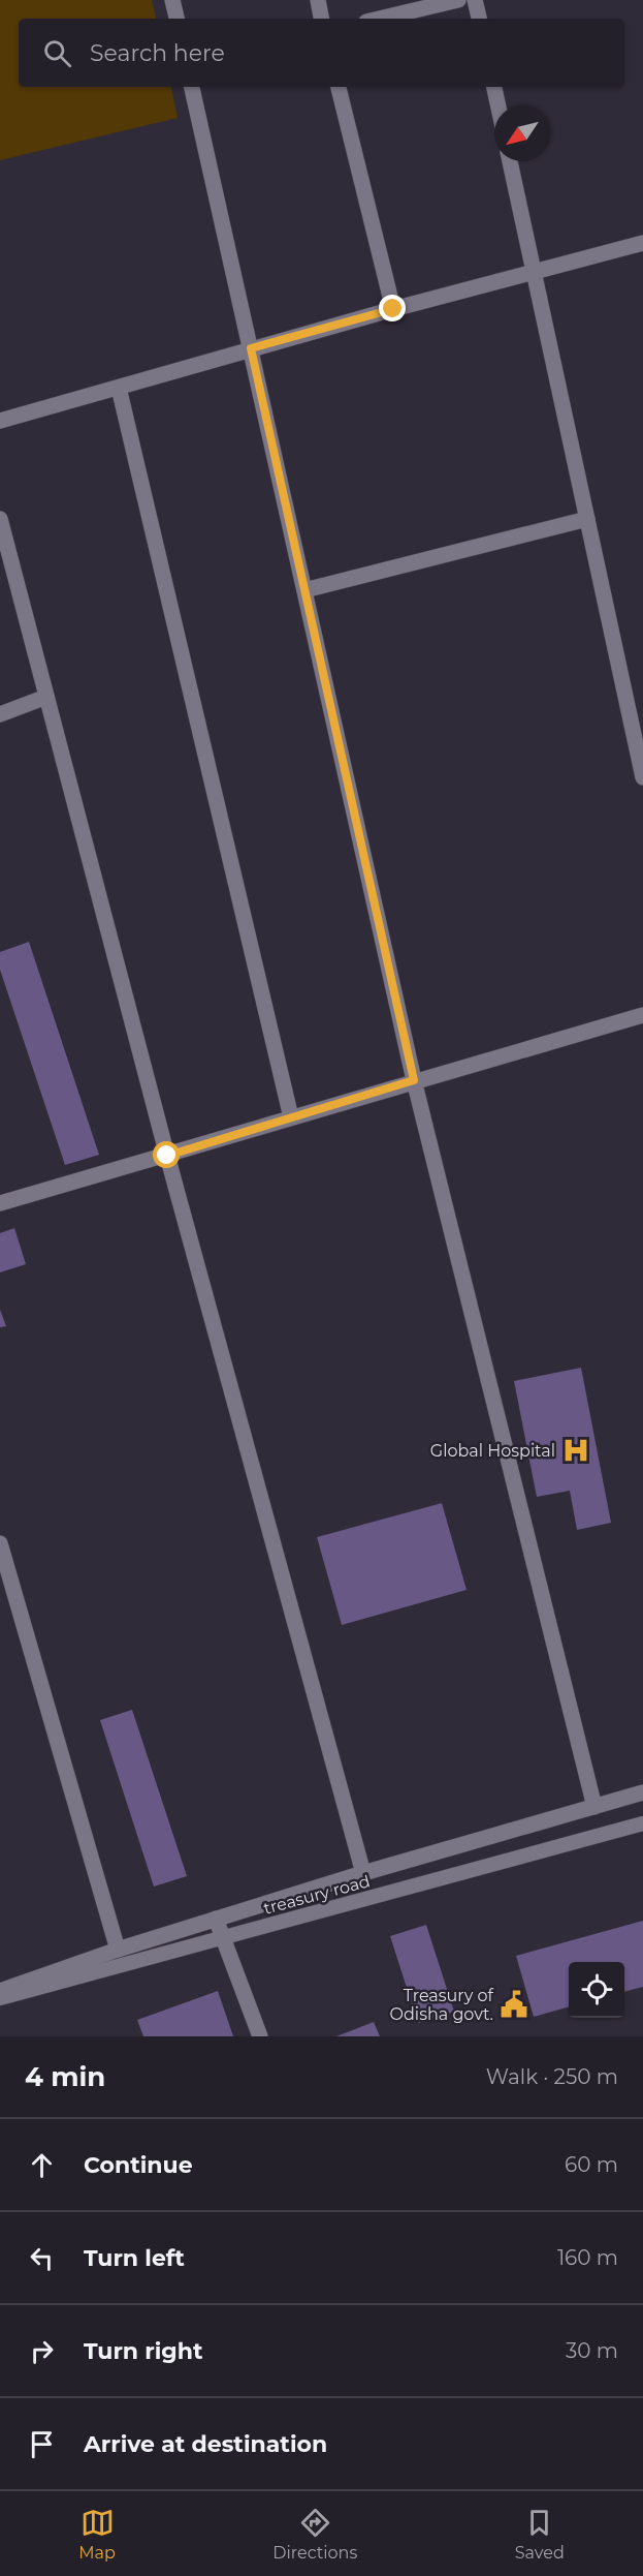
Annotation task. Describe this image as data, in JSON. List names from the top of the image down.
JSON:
{
  "streets": {
    "lane": ["treasury road"]
  },
  "places": {
    "hospital": ["Global Hospital"],
    "public building": ["Treasury of Odisha govt."]
  },
  "north": "bottom left",
  "page": {
    "search": "Search here",
    "heading": ["4 min", "Walk · 250 m"],
    "list": [
      ["Continue", "60 m"],
      ["Turn left", "160 m"],
      ["Turn right", "30 m"],
      "Arrive at destination"
    ],
    "nav": ["Map", "Directions", "Saved"]
  }
}
